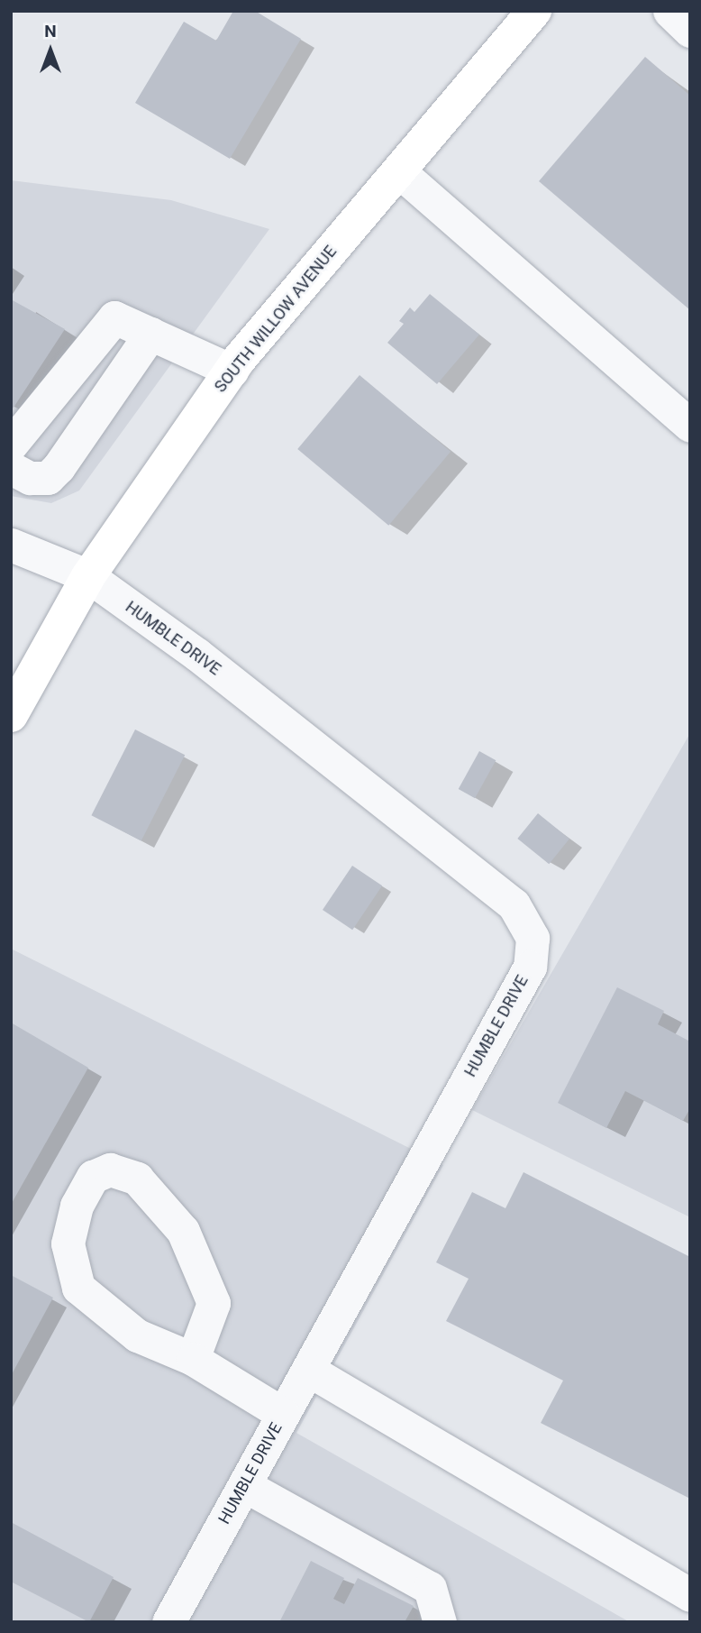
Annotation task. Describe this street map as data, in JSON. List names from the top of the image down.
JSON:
{
  "streets": {
    "main road": ["SOUTH WILLOW AVENUE"],
    "street": ["HUMBLE DRIVE"]
  },
  "crossings": [
    ["SOUTH WILLOW AVENUE", "HUMBLE DRIVE"]
  ],
  "north": "top"
}
